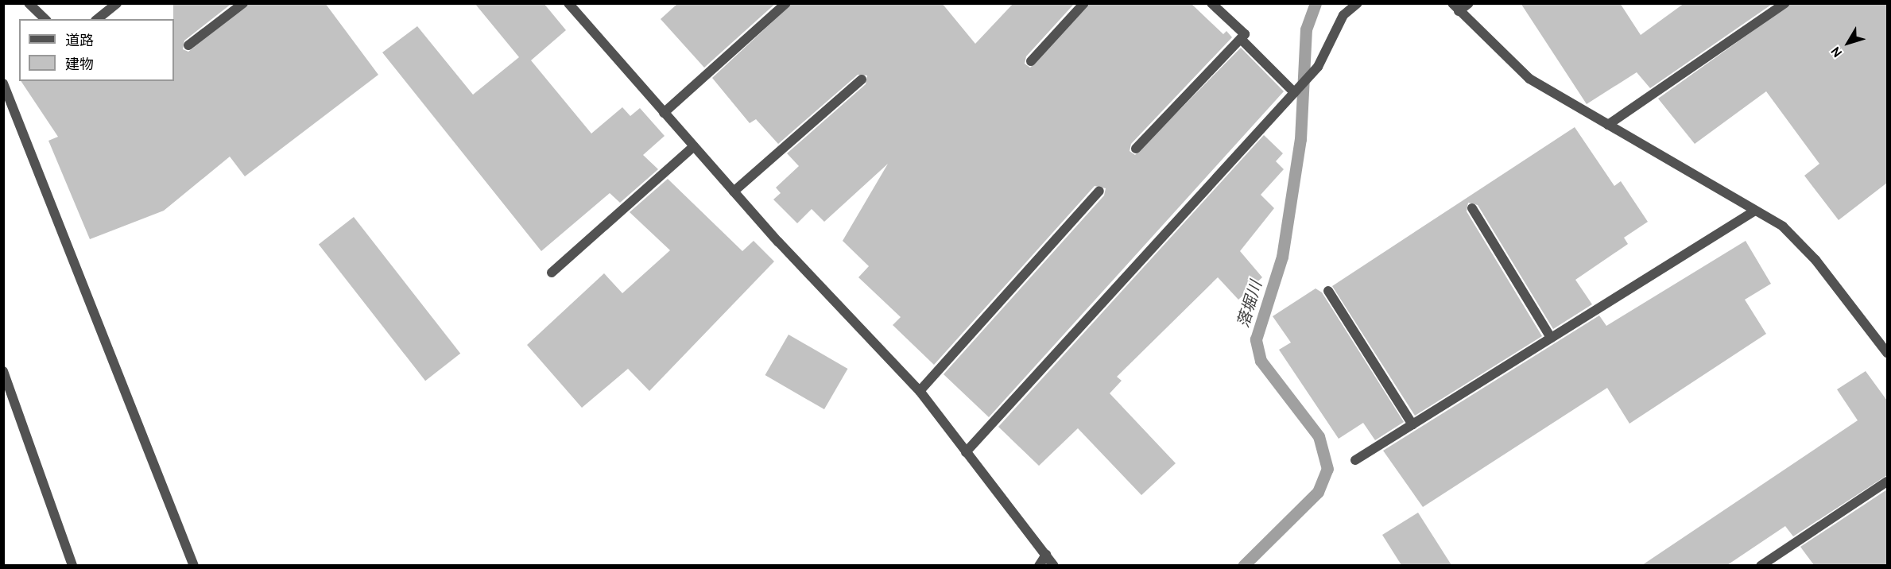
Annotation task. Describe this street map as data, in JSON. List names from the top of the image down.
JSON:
{
  "water": ["落堀川"],
  "legend": ["道路", "建物"],
  "north": "bottom left"
}
